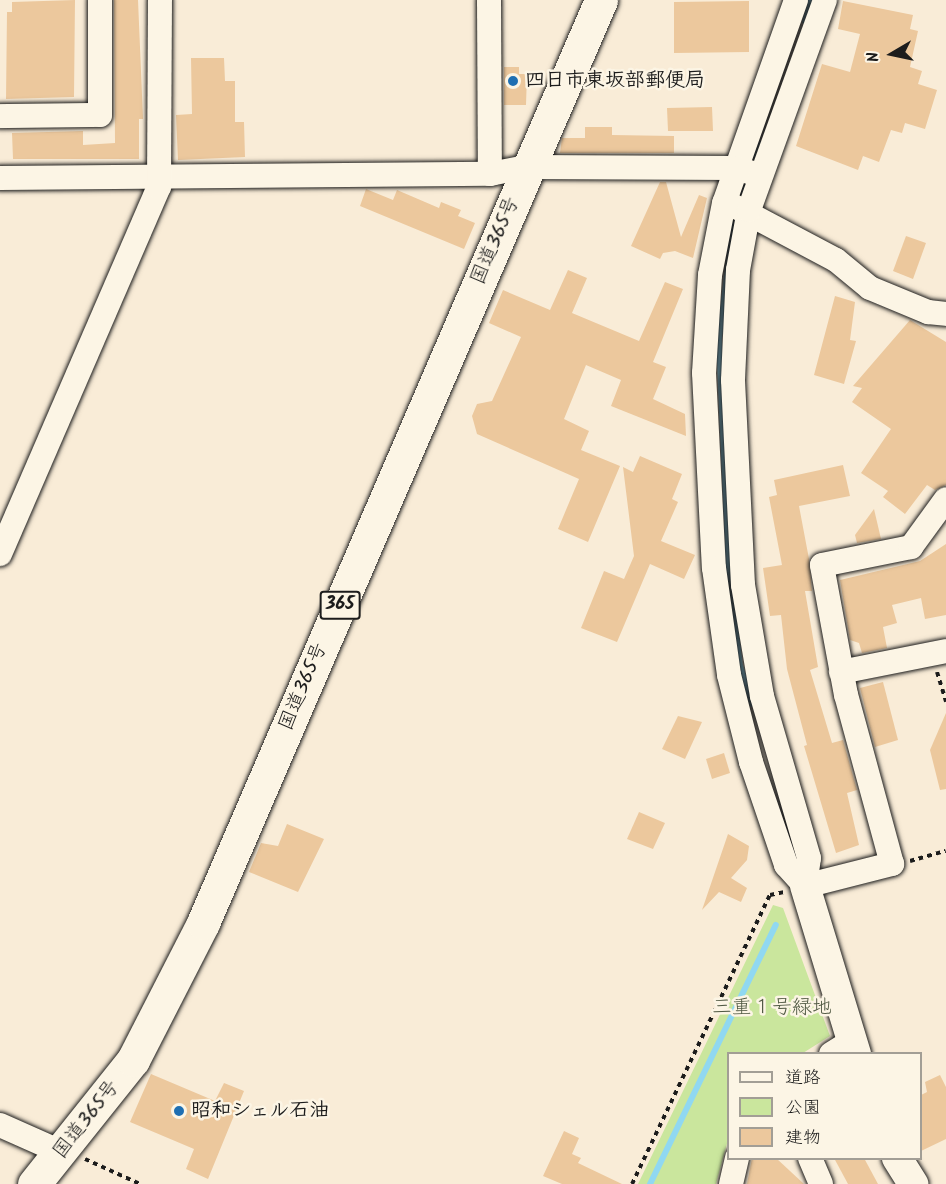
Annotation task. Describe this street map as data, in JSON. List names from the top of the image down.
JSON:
{
  "streets": {
    "highway": ["国道365号", "365"]
  },
  "parks": ["三重１号緑地"],
  "places": ["四日市東坂部郵便局", "昭和シェル石油"],
  "legend": ["道路", "公園", "建物"],
  "north": "left"
}
